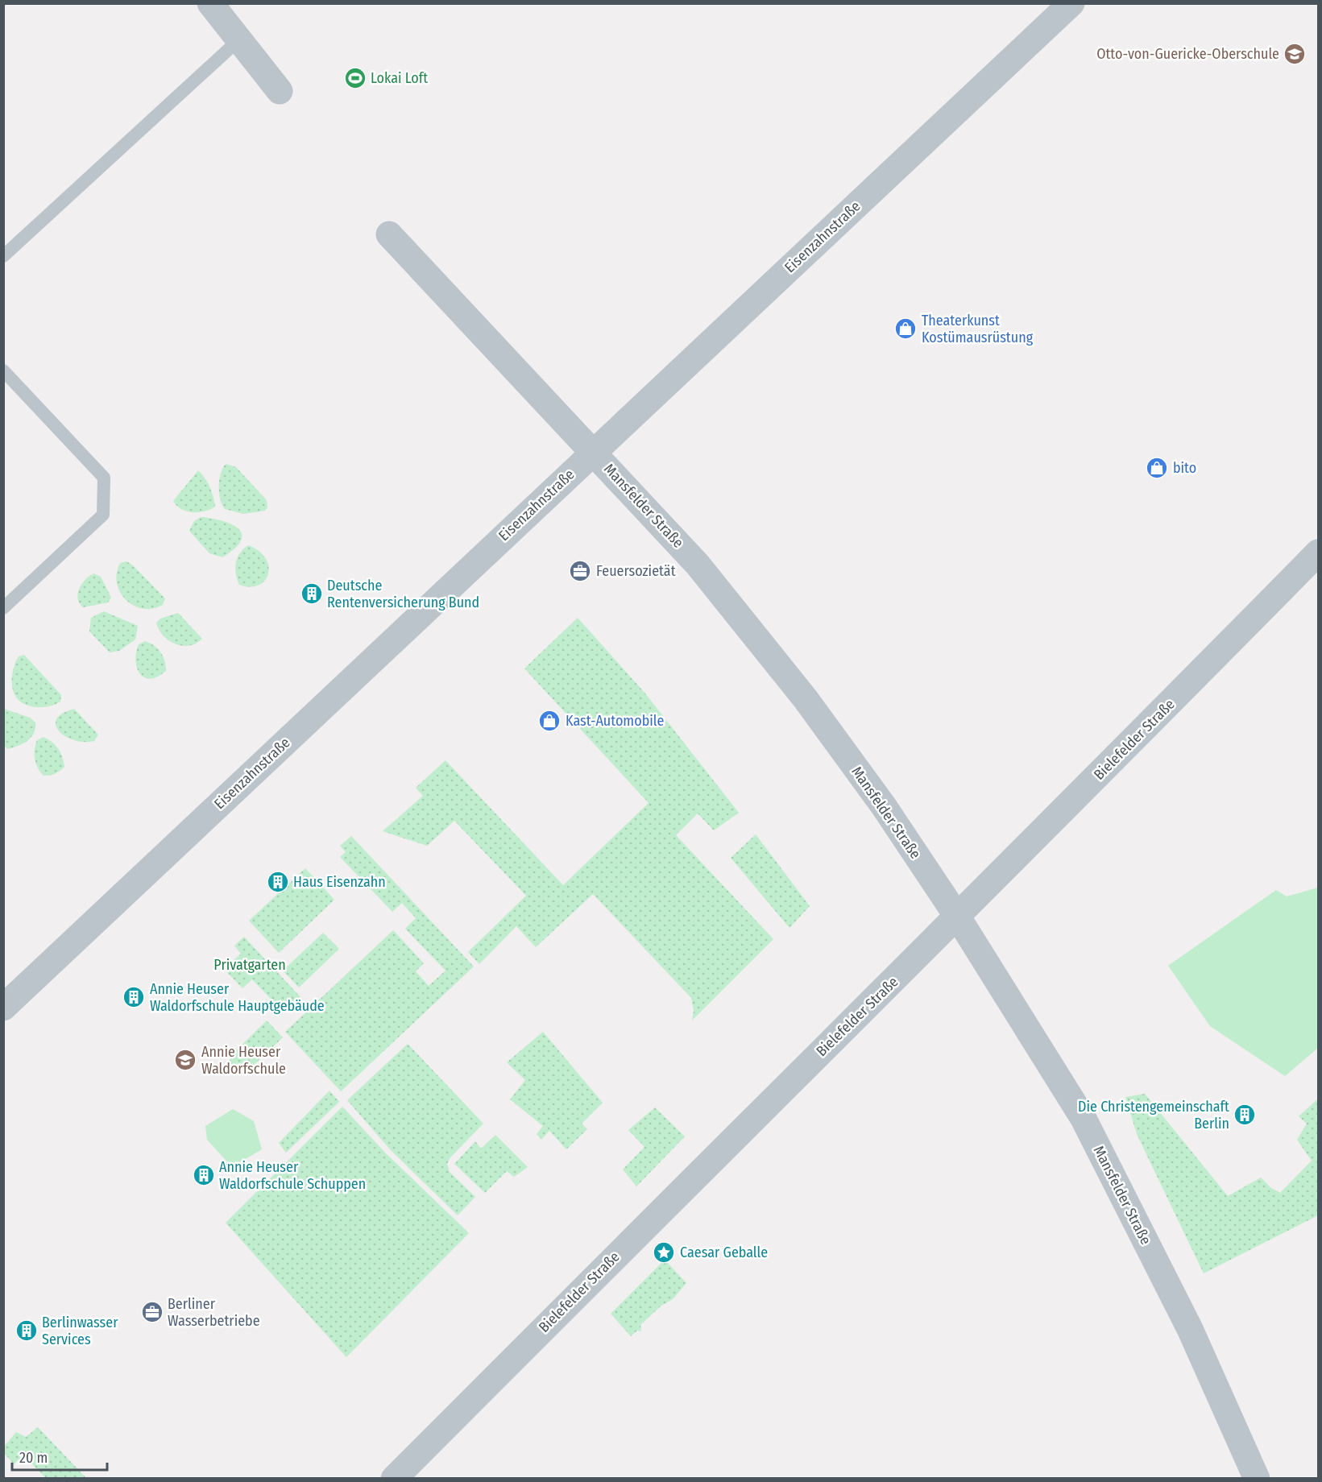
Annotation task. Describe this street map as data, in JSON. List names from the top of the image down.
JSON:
{
  "streets": {
    "street": ["Eisenzahnstraße", "Mansfelder Straße", "Bielefelder Straße"]
  },
  "crossings": [
    ["Eisenzahnstraße", "Mansfelder Straße"],
    ["Mansfelder Straße", "Bielefelder Straße"]
  ],
  "parks": ["Privatgarten"],
  "places": {
    "school or university": ["Otto-von-Guericke-Oberschule", "Annie Heuser Waldorfschule"],
    "sports": ["Lokai Loft"],
    "shop": ["Theaterkunst Kostümausrüstung", "bito", "Kast-Automobile"],
    "office": ["Feuersozietät", "Berliner Wasserbetriebe"],
    "building": [
      "Deutsche Rentenversicherung Bund",
      "Haus Eisenzahn",
      "Annie Heuser Waldorfschule Hauptgebäude",
      "Die Christengemeinschaft Berlin",
      "Annie Heuser Waldorfschule Schuppen",
      "Berlinwasser Services"
    ],
    "place": ["Caesar Geballe"]
  },
  "scale_bar": "20 m"
}
